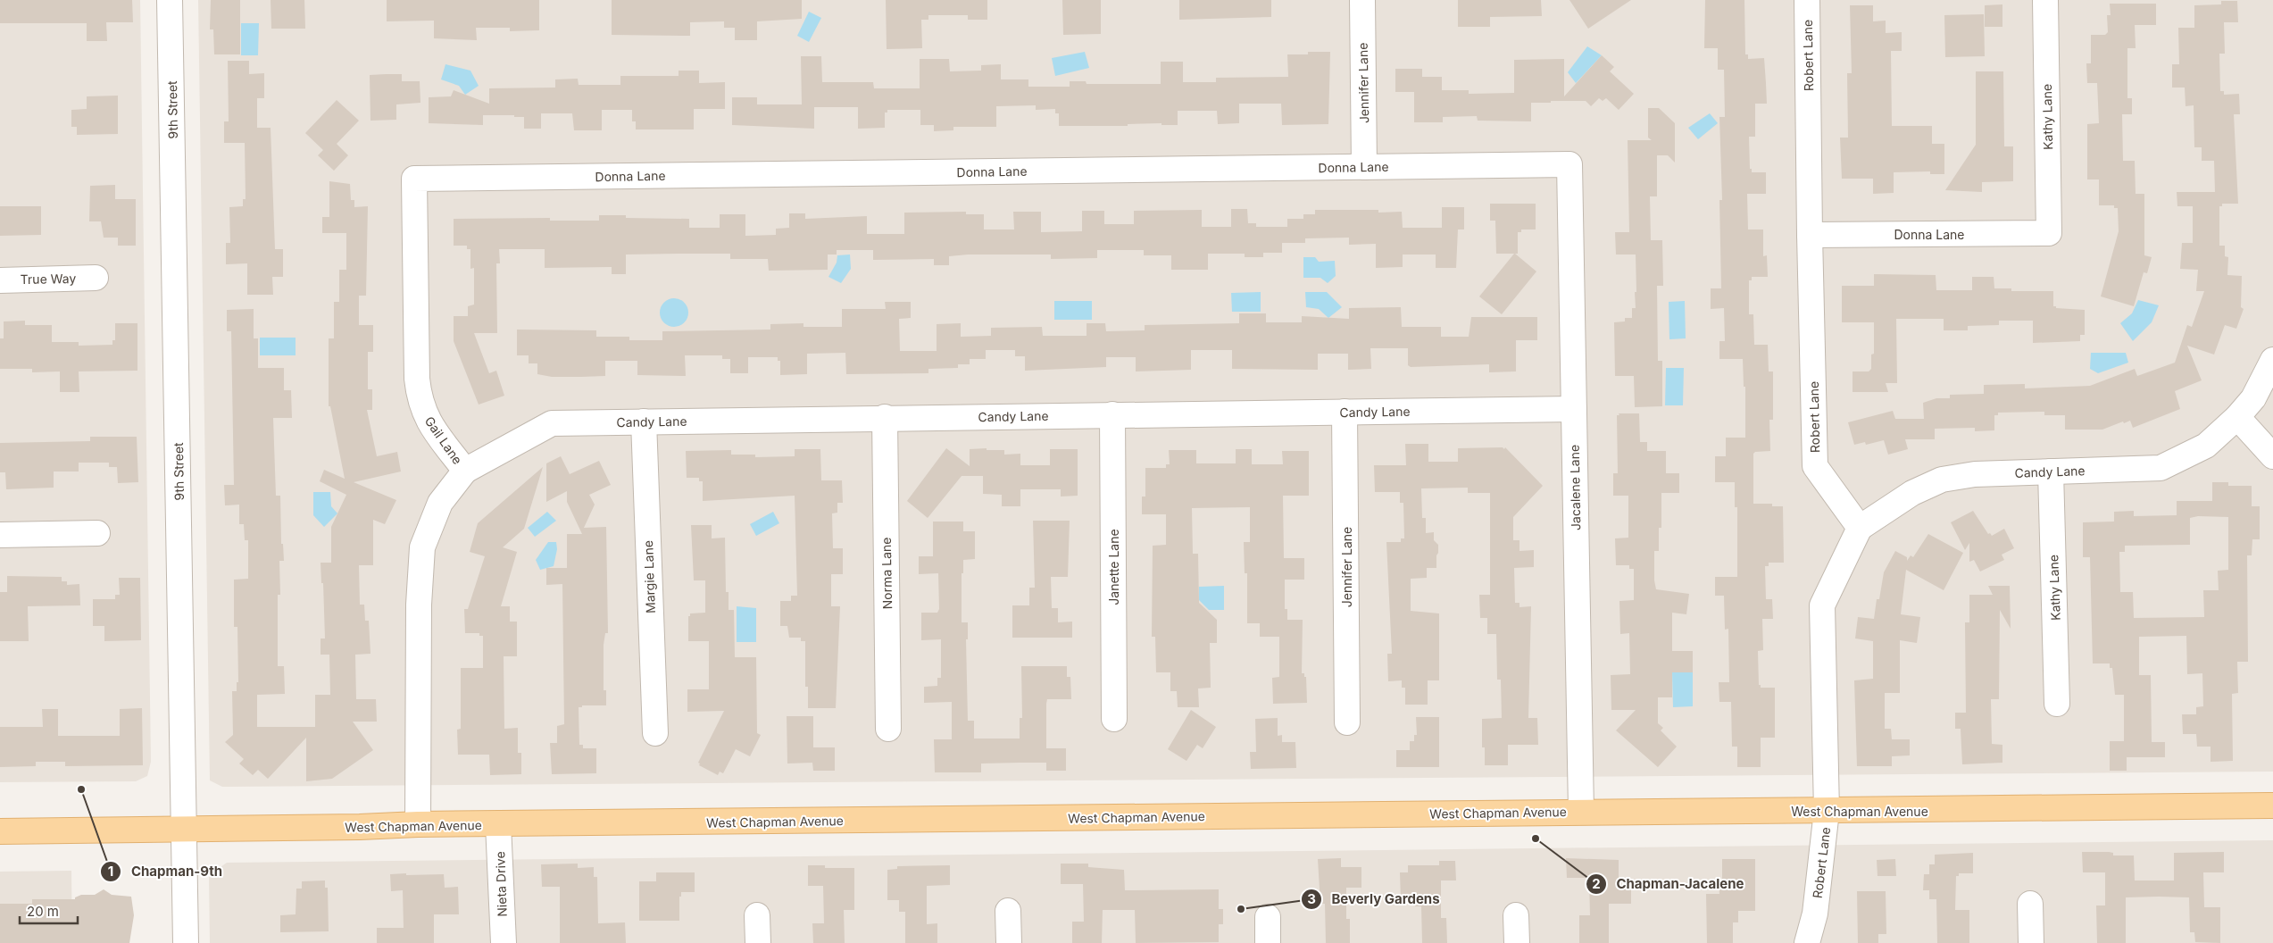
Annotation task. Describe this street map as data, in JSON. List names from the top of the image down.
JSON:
{
  "streets": {
    "main road": ["West Chapman Avenue"],
    "street": [
      "Robert Lane",
      "Jennifer Lane",
      "9th Street",
      "Kathy Lane",
      "Donna Lane",
      "True Way",
      "Candy Lane",
      "Gail Lane",
      "Jacalene Lane",
      "Janette Lane",
      "Norma Lane",
      "Margie Lane",
      "Nieta Drive"
    ]
  },
  "crossings": [
    ["Robert Lane", "Donna Lane"],
    ["Robert Lane", "Candy Lane"],
    ["Robert Lane", "West Chapman Avenue"],
    ["Jennifer Lane", "Donna Lane"],
    ["Jennifer Lane", "Candy Lane"],
    ["9th Street", "West Chapman Avenue"],
    ["Kathy Lane", "Donna Lane"],
    ["Kathy Lane", "Candy Lane"],
    ["Donna Lane", "Gail Lane"],
    ["Donna Lane", "Jacalene Lane"],
    ["Candy Lane", "Gail Lane"],
    ["Candy Lane", "Jacalene Lane"],
    ["Candy Lane", "Janette Lane"],
    ["Candy Lane", "Norma Lane"],
    ["Candy Lane", "Margie Lane"],
    ["Gail Lane", "West Chapman Avenue"],
    ["Jacalene Lane", "West Chapman Avenue"],
    ["West Chapman Avenue", "Nieta Drive"]
  ],
  "places": ["Chapman-9th", "Chapman-Jacalene", "Beverly Gardens"],
  "scale_bar": "20 m"
}
